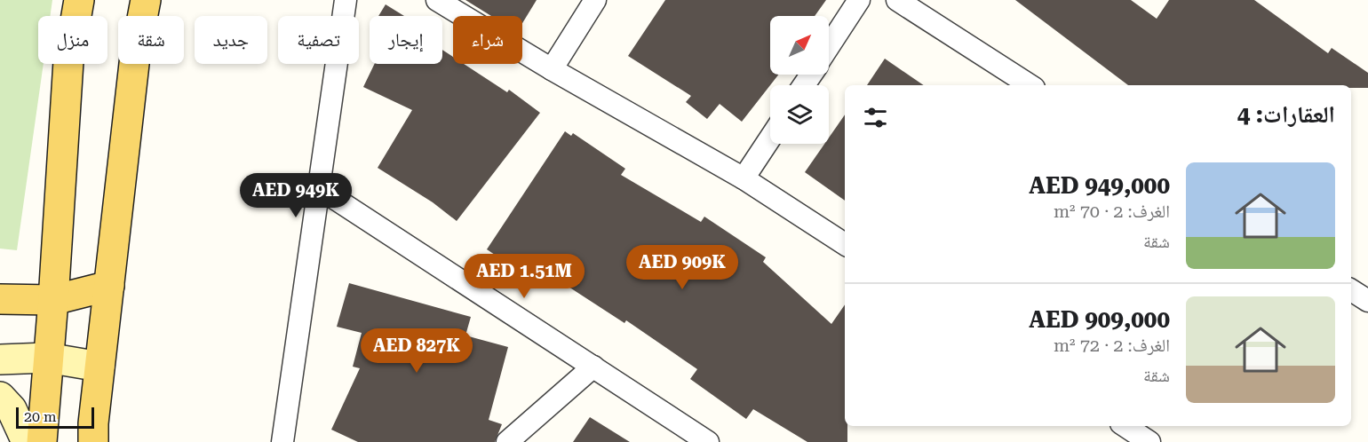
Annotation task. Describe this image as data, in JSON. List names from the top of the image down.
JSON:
{
  "scale_bar": "20 m",
  "north": "top right",
  "page": {
    "chip": [
      "شراء",
      "إيجار",
      "تصفية",
      "جديد",
      "شقة",
      "منزل"
    ],
    "heading": "العقارات: 4",
    "list": [
      {
        "name": "AED 949,000",
        "note": "الغرف: 2 · 70 m² · شقة"
      },
      {
        "name": "AED 909,000",
        "note": "الغرف: 2 · 72 m² · شقة"
      }
    ],
    "price": [
      "AED 949K",
      "AED 909K",
      "AED 1.51M",
      "AED 827K"
    ],
    "scale": "20 m"
  }
}
